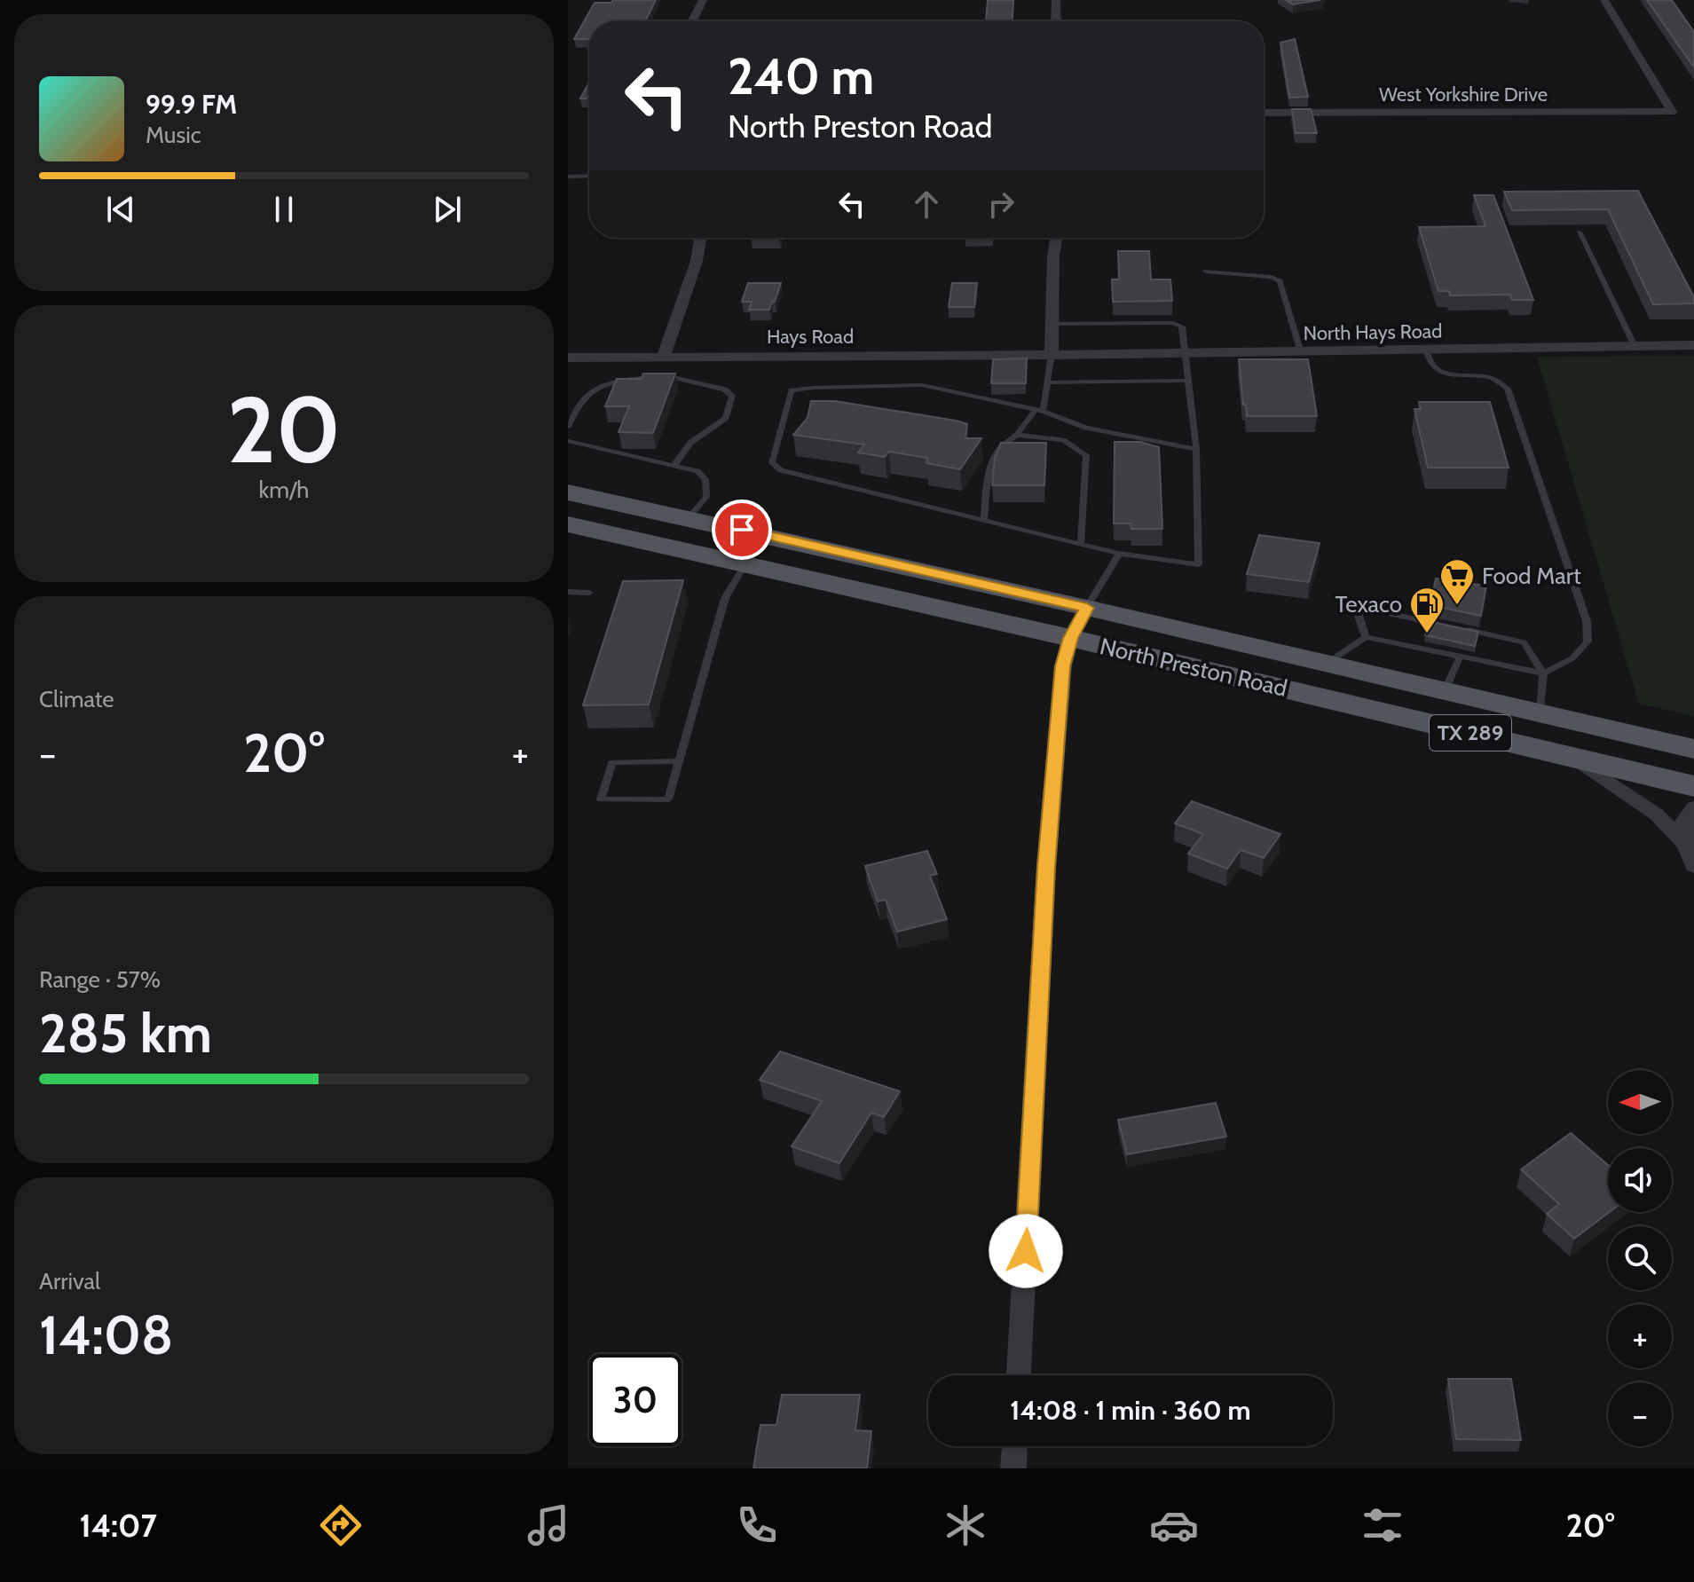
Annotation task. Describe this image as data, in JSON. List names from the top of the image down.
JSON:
{
  "streets": {
    "main road": ["North Preston Road", "TX 289"],
    "street": ["West Yorkshire Drive", "North Hays Road", "Hays Road"]
  },
  "crossings": [
    ["North Hays Road", "Hays Road"]
  ],
  "places": {
    "supermarket": ["Food Mart"],
    "fuel station": ["Texaco"]
  },
  "north": "left",
  "page": {
    "turn": ["240 m", "North Preston Road"],
    "song": ["99.9 FM", "Music"],
    "tile": [
      ["20", "km/h"],
      "Climate",
      ["Range · 57%", "285 km"],
      ["Arrival", "14:08"]
    ],
    "heat": ["−", "20°", "+"],
    "map_buttons": ["+", "−"],
    "limit": "30",
    "trip": "14:08 · 1 min · 360 m",
    "tabs": ["14:07", "20°"]
  }
}
